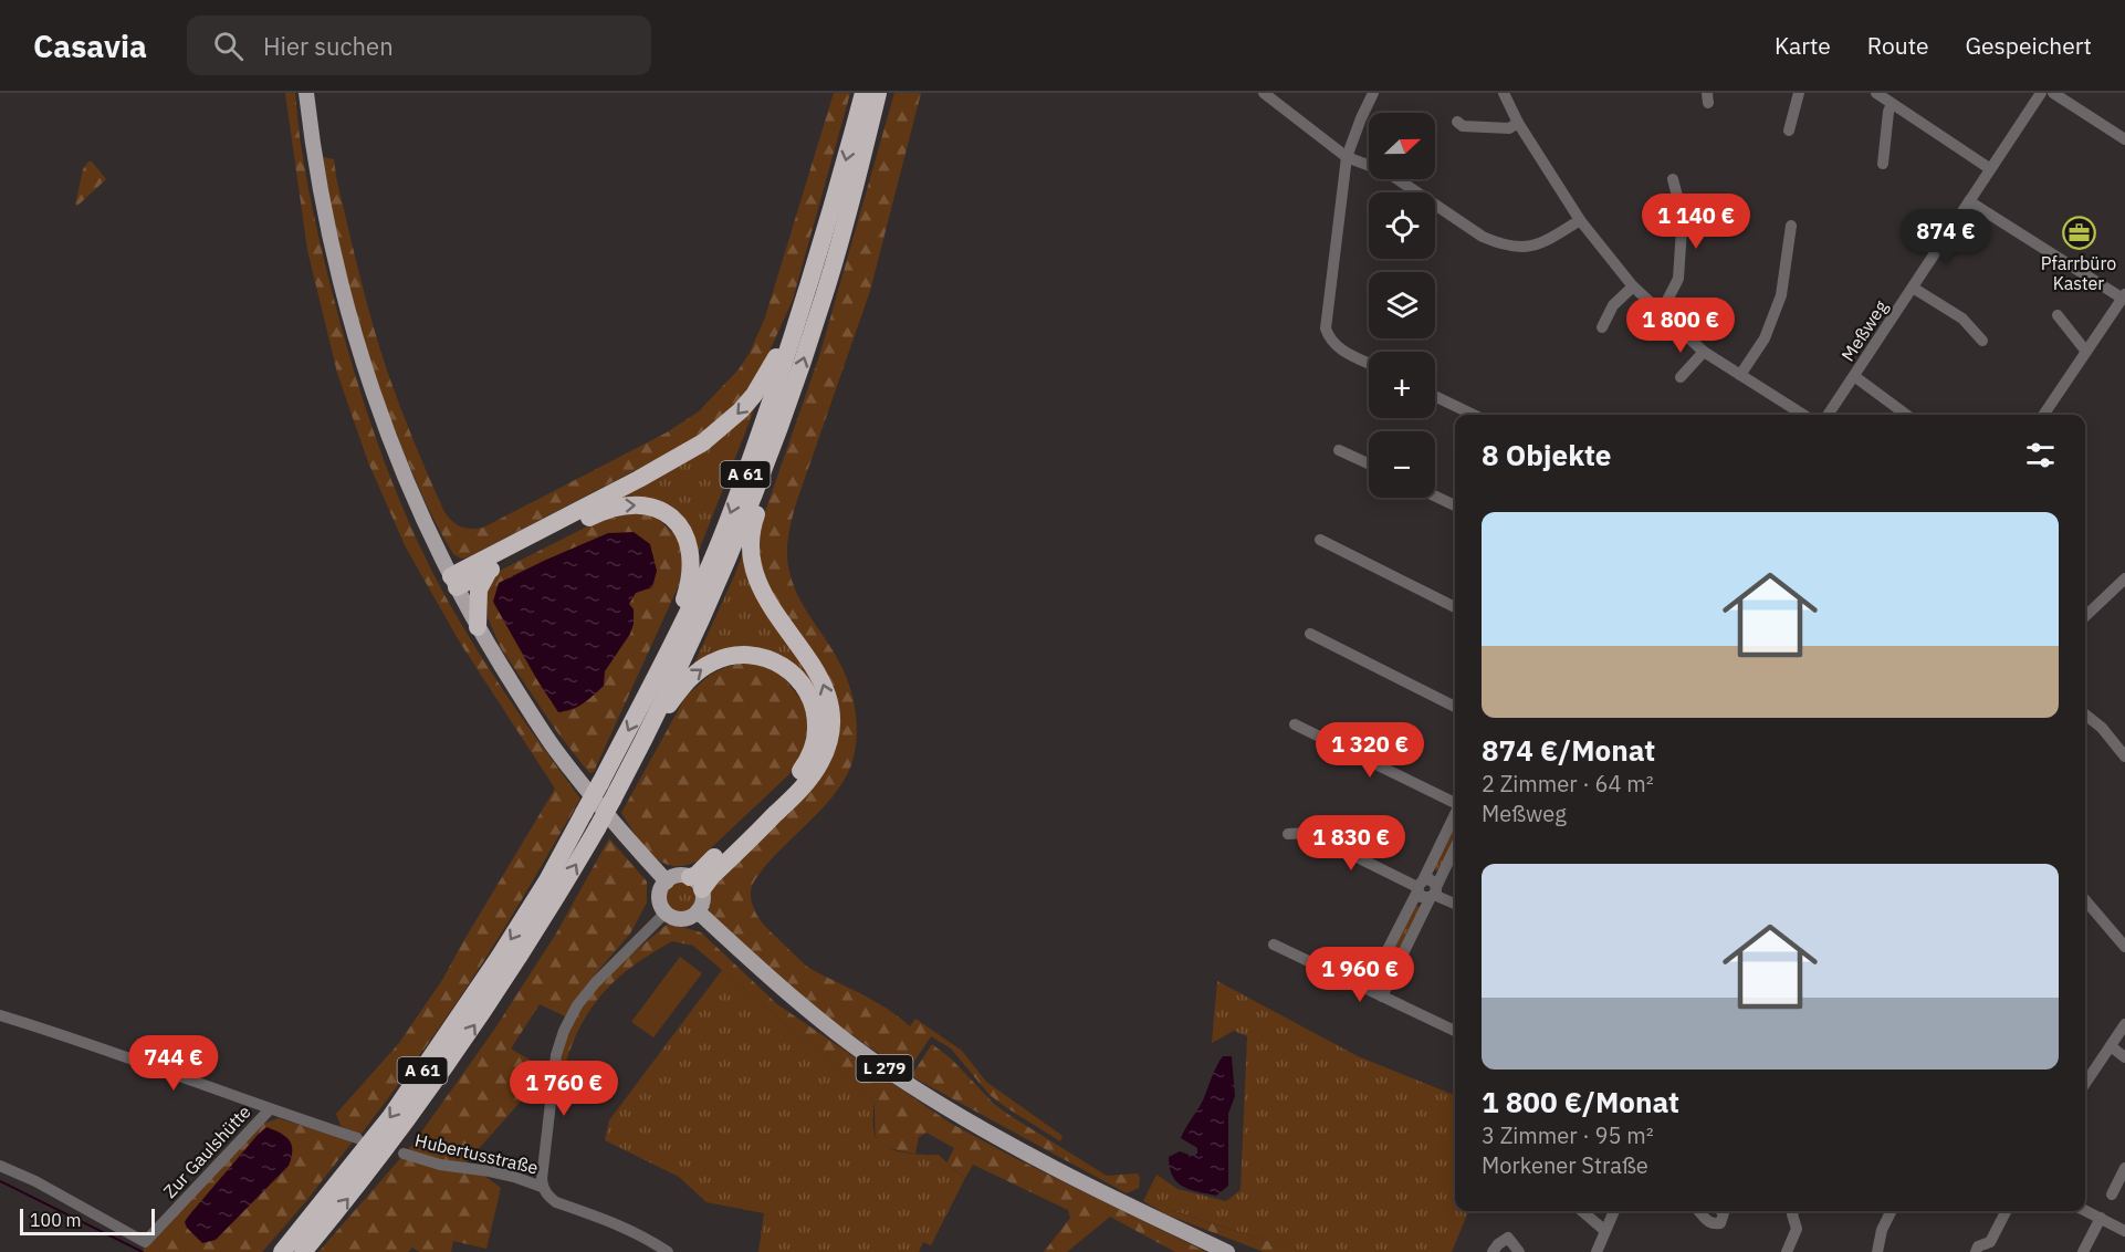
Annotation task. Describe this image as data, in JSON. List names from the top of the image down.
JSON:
{
  "streets": {
    "highway": ["A 61"],
    "main road": ["L 279"],
    "street": ["Meßweg", "Zur Gaulshütte", "Hubertusstraße"]
  },
  "places": {
    "office": ["Pfarrbüro Kaster"]
  },
  "scale_bar": "100 m",
  "north": "right",
  "page": {
    "header": "Casavia",
    "search": "Hier suchen",
    "nav": ["Karte", "Route", "Gespeichert"],
    "map_buttons": ["+", "−"],
    "price": [
      "1 140 €",
      "874 €",
      "1 800 €",
      "1 320 €",
      "1 830 €",
      "1 960 €",
      "744 €",
      "1 760 €"
    ],
    "heading": "8 Objekte",
    "list": [
      {
        "name": "874 €/Monat",
        "note": "2 Zimmer · 64 m² · Meßweg"
      },
      {
        "name": "1 800 €/Monat",
        "note": "3 Zimmer · 95 m² · Morkener Straße"
      }
    ],
    "scale": "100 m"
  }
}
